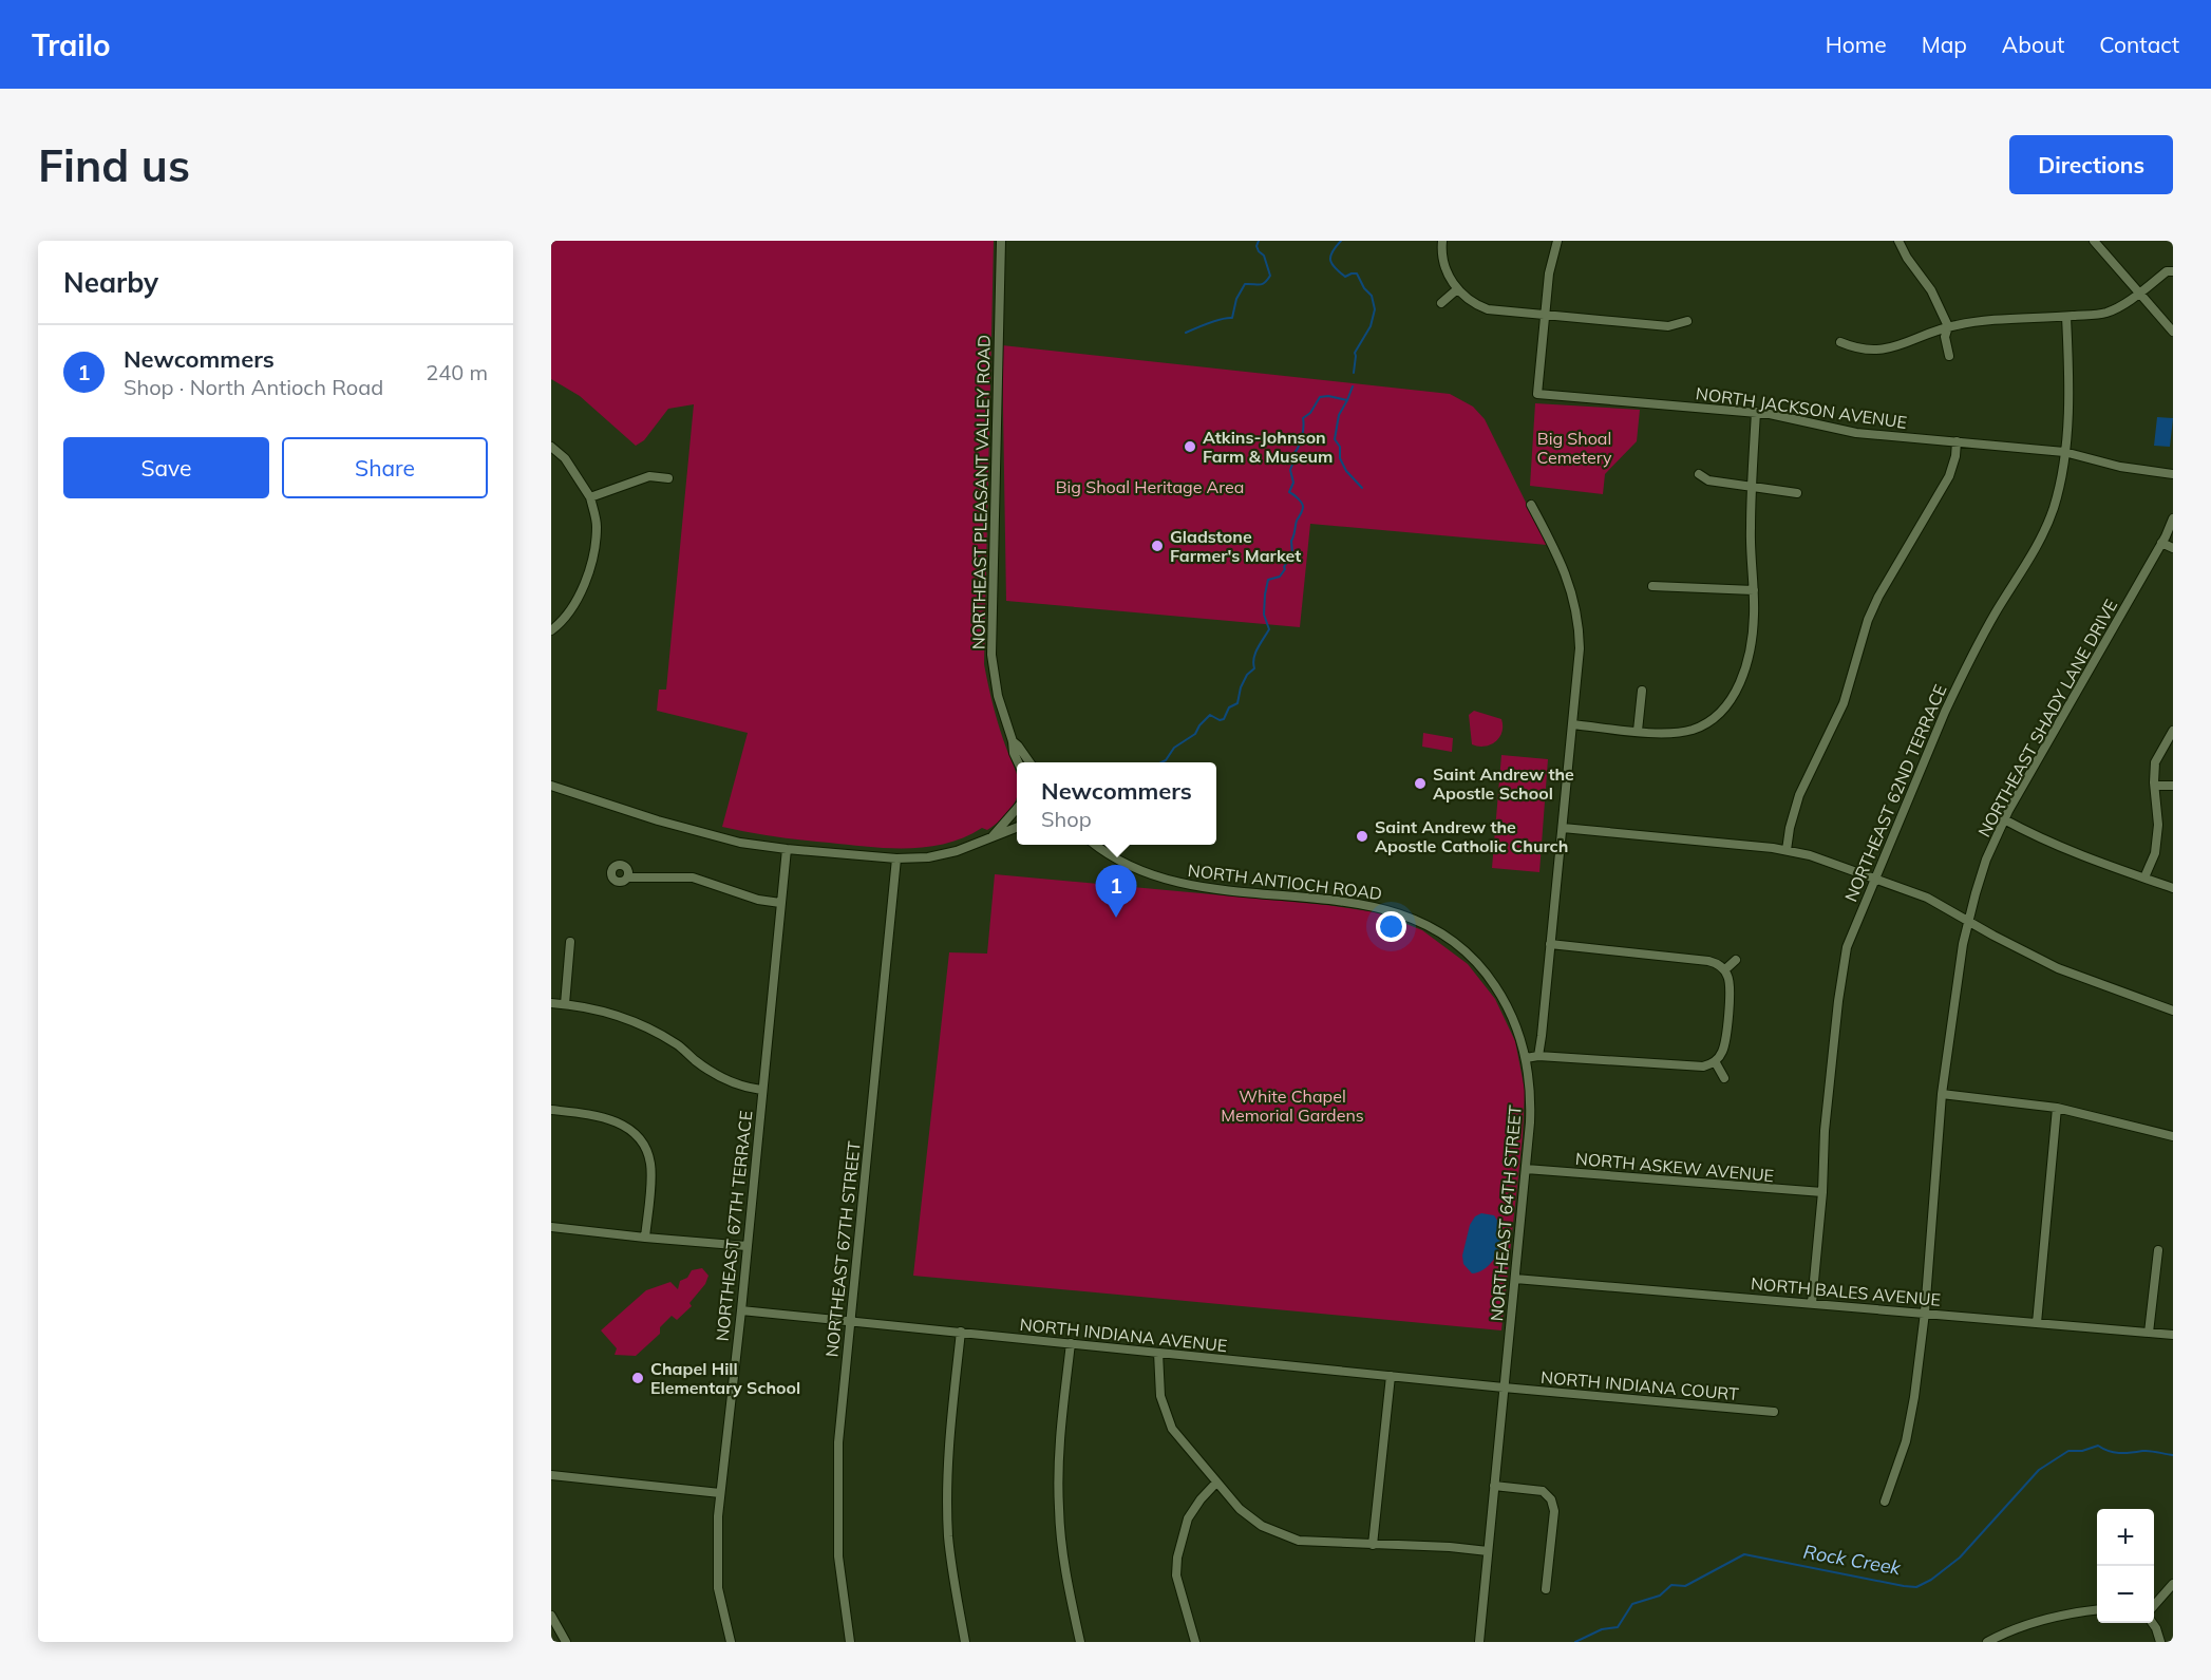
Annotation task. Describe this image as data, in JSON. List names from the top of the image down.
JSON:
{
  "streets": {
    "street": [
      "NORTH JACKSON AVENUE",
      "NORTHEAST PLEASANT VALLEY ROAD",
      "NORTHEAST SHADY LANE DRIVE",
      "NORTHEAST 62ND TERRACE",
      "NORTH ANTIOCH ROAD",
      "NORTH ASKEW AVENUE",
      "NORTHEAST 64TH STREET",
      "NORTHEAST 67TH TERRACE",
      "NORTHEAST 67TH STREET",
      "NORTH BALES AVENUE",
      "NORTH INDIANA AVENUE",
      "NORTH INDIANA COURT"
    ]
  },
  "crossings": [
    ["NORTH JACKSON AVENUE", "NORTHEAST 62ND TERRACE"],
    ["NORTHEAST SHADY LANE DRIVE", "NORTH BALES AVENUE"],
    ["NORTHEAST 62ND TERRACE", "NORTH ASKEW AVENUE"],
    ["NORTHEAST 62ND TERRACE", "NORTH BALES AVENUE"],
    ["NORTH ANTIOCH ROAD", "NORTHEAST 64TH STREET"],
    ["NORTH ASKEW AVENUE", "NORTHEAST 64TH STREET"],
    ["NORTHEAST 64TH STREET", "NORTH BALES AVENUE"],
    ["NORTHEAST 64TH STREET", "NORTH INDIANA AVENUE"],
    ["NORTHEAST 64TH STREET", "NORTH INDIANA COURT"],
    ["NORTHEAST 67TH TERRACE", "NORTH INDIANA AVENUE"],
    ["NORTHEAST 67TH STREET", "NORTH INDIANA AVENUE"],
    ["NORTH INDIANA AVENUE", "NORTH INDIANA COURT"]
  ],
  "water": ["Rock Creek"],
  "parks": ["Big Shoal Cemetery", "Big Shoal Heritage Area", "White Chapel Memorial Gardens"],
  "places": [
    "Atkins-Johnson Farm & Museum",
    "Gladstone Farmer's Market",
    "Saint Andrew the Apostle School",
    "Saint Andrew the Apostle Catholic Church",
    "Chapel Hill Elementary School"
  ],
  "page": {
    "header": "Trailo",
    "nav": [
      "Home",
      "Map",
      "About",
      "Contact"
    ],
    "buttons": [
      "Directions",
      ["Save", "Share"]
    ],
    "title": "Find us",
    "heading": "Nearby",
    "list": [
      {
        "mark": "1",
        "name": "Newcommers",
        "note": "Shop · North Antioch Road",
        "value": "240 m"
      }
    ],
    "popup": ["Newcommers", "Shop"],
    "pins": "1",
    "map_buttons": ["+", "−"]
  }
}
